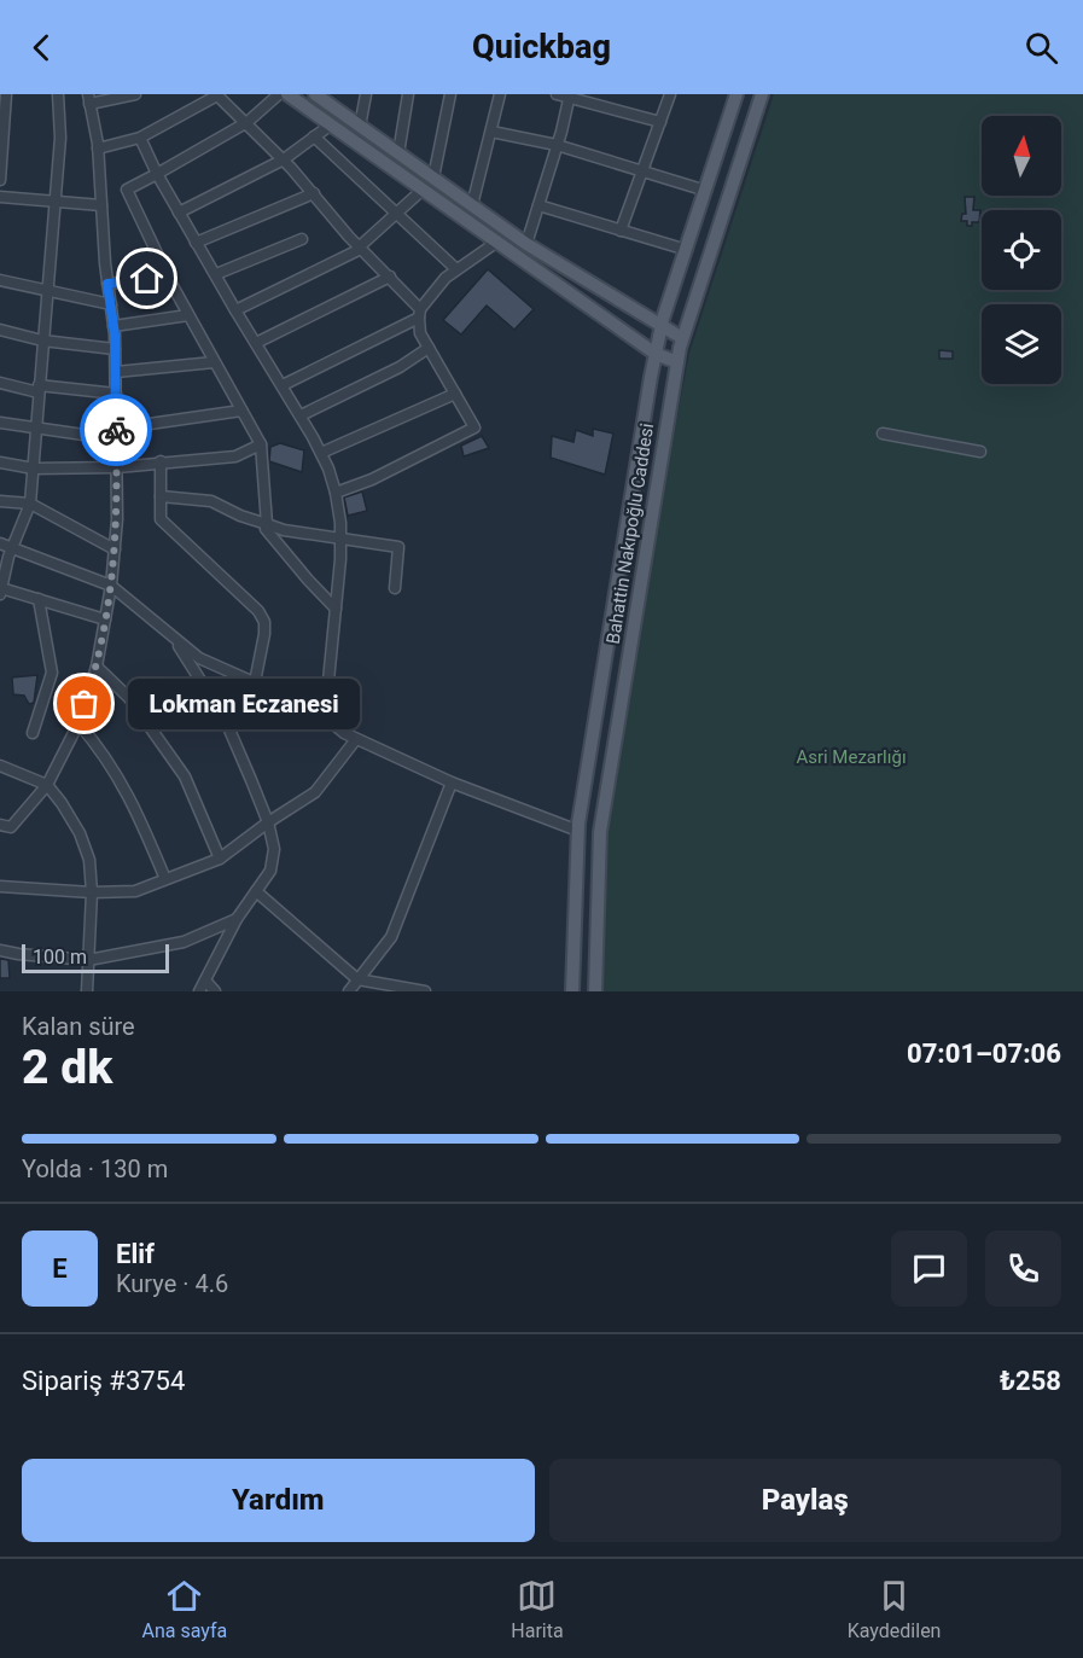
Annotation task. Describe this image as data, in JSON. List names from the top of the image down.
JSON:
{
  "streets": {
    "main road": ["Bahattin Nakıpoğlu Caddesi"]
  },
  "parks": ["Asri Mezarlığı"],
  "places": ["Lokman Eczanesi"],
  "scale_bar": "100 m",
  "north": "top",
  "page": {
    "header": "Quickbag",
    "bubble": "Lokman Eczanesi",
    "scale": "100 m",
    "heading": ["2 dk", "Kalan süre", "07:01–07:06"],
    "panel": [
      "Elif",
      "Kurye · 4.6",
      "Sipariş #3754",
      "₺258"
    ],
    "bar": "Yolda · 130 m",
    "round": "E",
    "buttons": ["Yardım", "Paylaş"],
    "tabs": ["Ana sayfa", "Harita", "Kaydedilen"]
  }
}
